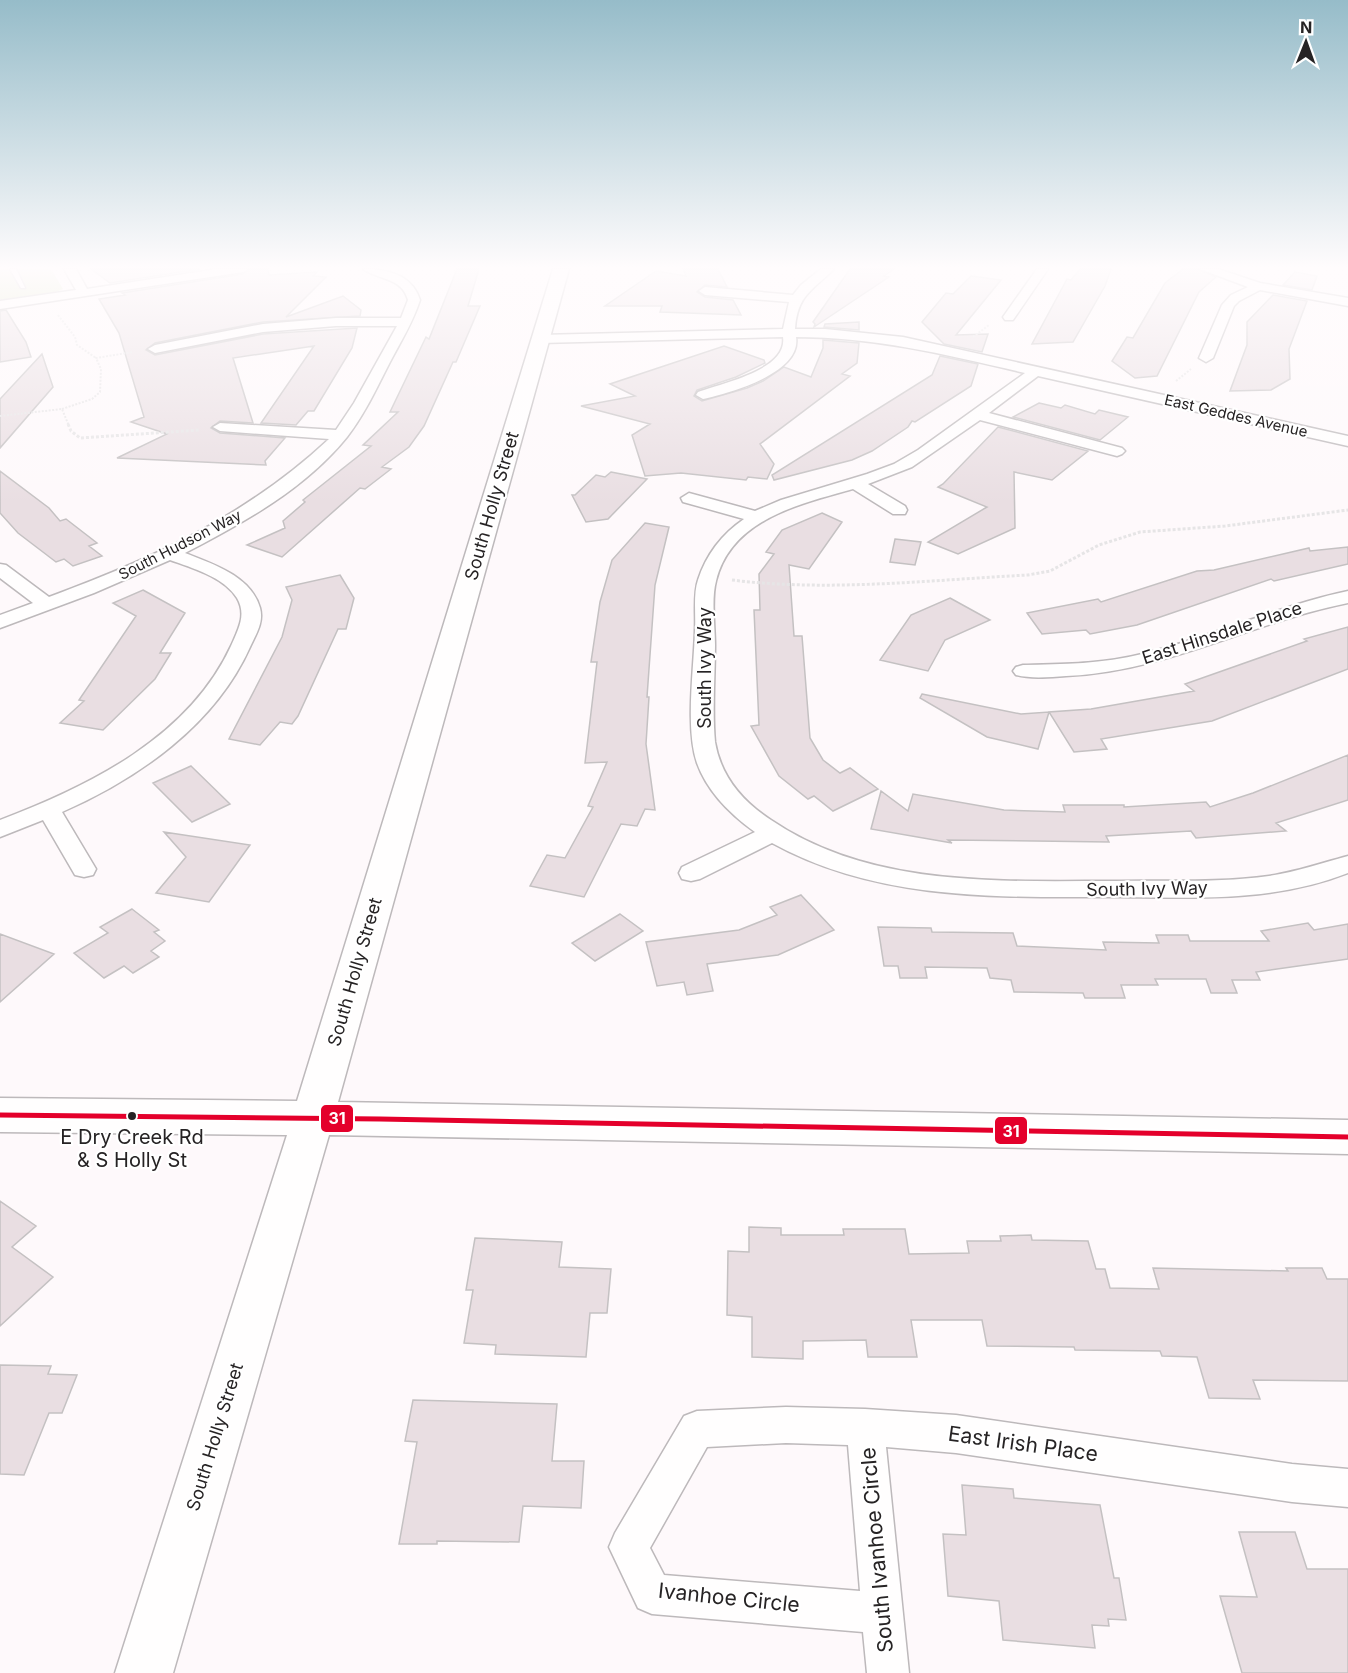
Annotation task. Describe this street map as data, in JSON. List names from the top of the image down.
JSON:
{
  "streets": {
    "main road": ["South Holly Street"],
    "street": [
      "East Geddes Avenue",
      "South Hudson Way",
      "East Hinsdale Place",
      "South Ivy Way",
      "East Irish Place",
      "South Ivanhoe Circle",
      "Ivanhoe Circle"
    ]
  },
  "crossings": [
    ["East Geddes Avenue", "South Ivy Way"],
    ["East Irish Place", "South Ivanhoe Circle"],
    ["East Irish Place", "Ivanhoe Circle"],
    ["South Ivanhoe Circle", "Ivanhoe Circle"]
  ],
  "places": ["E Dry Creek Rd & S Holly St"],
  "lines": ["transit line 31"],
  "north": "top"
}
